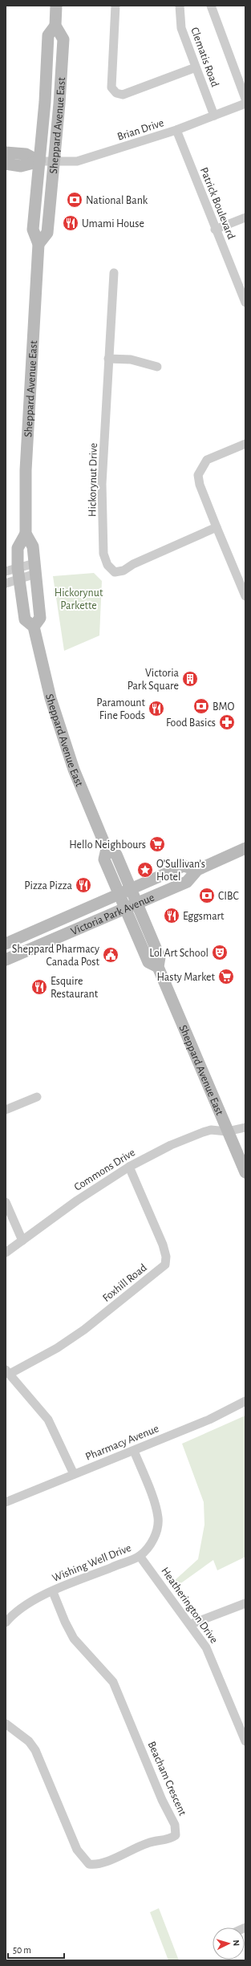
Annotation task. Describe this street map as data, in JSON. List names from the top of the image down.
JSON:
{
  "streets": {
    "main road": ["Sheppard Avenue East", "Victoria Park Avenue"],
    "street": [
      "Clematis Road",
      "Brian Drive",
      "Patrick Boulevard",
      "Hickorynut Drive",
      "Commons Drive",
      "Foxhill Road",
      "Pharmacy Avenue",
      "Wishing Well Drive",
      "Heatherington Drive",
      "Beacham Crescent"
    ]
  },
  "crossings": [
    ["Clematis Road", "Brian Drive"],
    ["Sheppard Avenue East", "Brian Drive"],
    ["Sheppard Avenue East", "Victoria Park Avenue"],
    ["Sheppard Avenue East", "Commons Drive"],
    ["Brian Drive", "Patrick Boulevard"],
    ["Commons Drive", "Foxhill Road"],
    ["Pharmacy Avenue", "Wishing Well Drive"],
    ["Wishing Well Drive", "Heatherington Drive"],
    ["Wishing Well Drive", "Beacham Crescent"]
  ],
  "parks": ["Hickorynut Parkette"],
  "places": {
    "bank": ["National Bank", "BMO", "CIBC"],
    "restaurant": [
      "Umami House",
      "Paramount Fine Foods",
      "Pizza Pizza",
      "Eggsmart",
      "Esquire Restaurant"
    ],
    "building": ["Victoria Park Square"],
    "pharmacy": ["Food Basics"],
    "supermarket": ["Hello Neighbours", "Hasty Market"],
    "place": ["O’Sullivan’s Hotel"],
    "theatre": ["Lol Art School"],
    "public building": ["Sheppard Pharmacy Canada Post"]
  },
  "scale_bar": "50 m",
  "north": "right"
}
